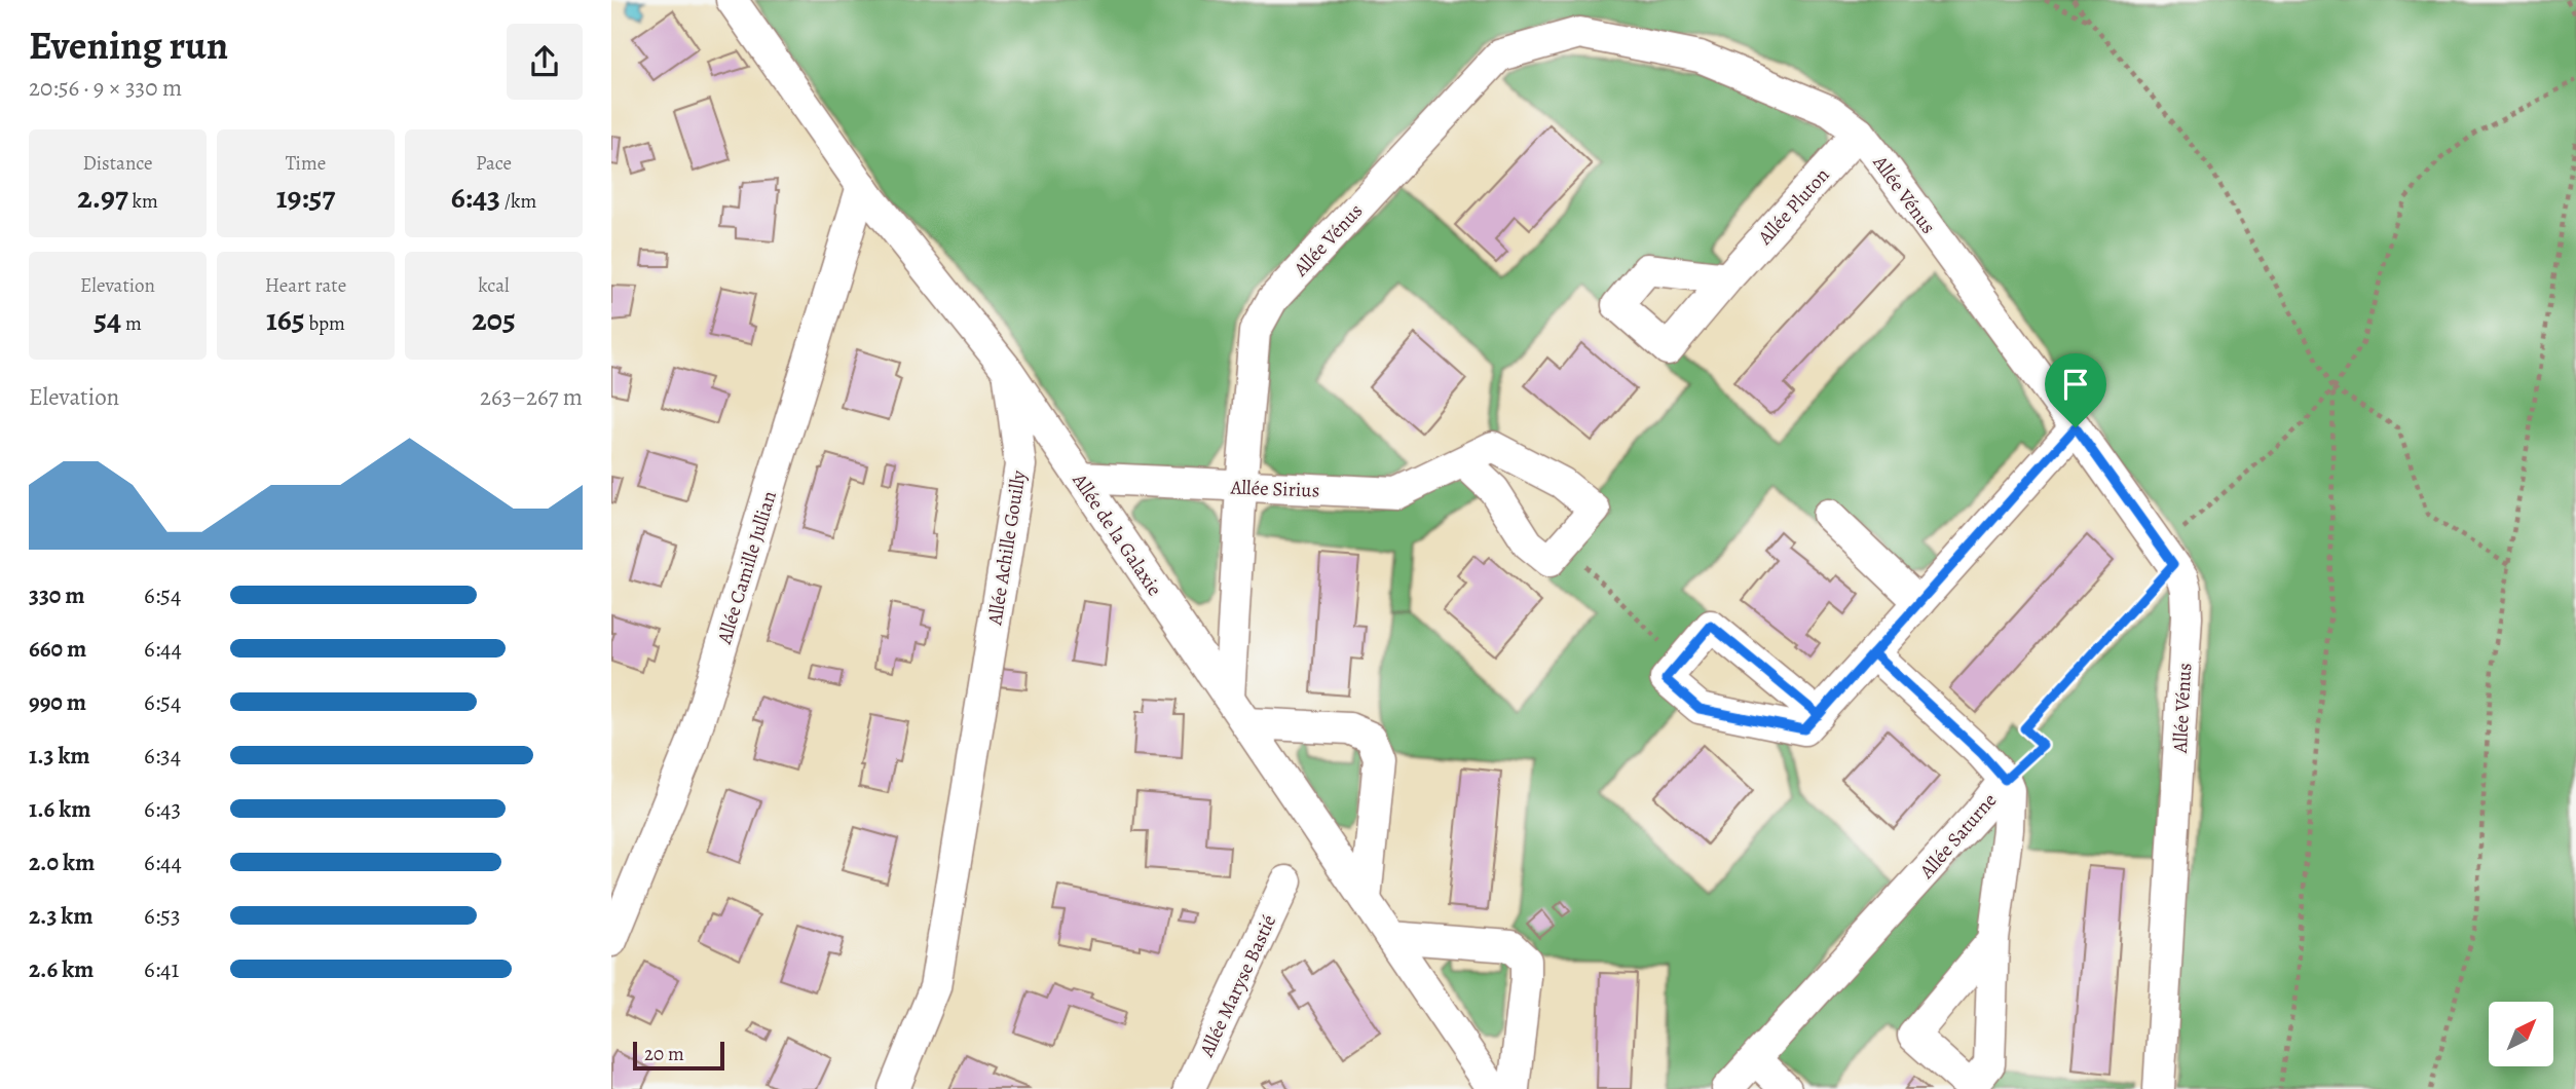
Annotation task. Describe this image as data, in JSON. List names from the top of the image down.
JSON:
{
  "streets": {
    "street": [
      "Allée Vénus",
      "Allée Pluton",
      "Allée Sirius",
      "Allée de la Galaxie",
      "Allée Achille Gouilly",
      "Allée Camille Jullian",
      "Allée Saturne",
      "Allée Maryse Bastié"
    ]
  },
  "crossings": [
    ["Allée Vénus", "Allée Pluton"],
    ["Allée Vénus", "Allée Sirius"],
    ["Allée Sirius", "Allée de la Galaxie"],
    ["Allée de la Galaxie", "Allée Achille Gouilly"]
  ],
  "scale_bar": "20 m",
  "north": "top right",
  "page": {
    "heading": ["Evening run", "20:56 · 9 × 330 m"],
    "stats": [
      ["Distance", "2.97 km"],
      ["Time", "19:57"],
      ["Pace", "6:43 /km"],
      ["Elevation", "54 m"],
      ["Heart rate", "165 bpm"],
      ["kcal", "205"]
    ],
    "chart": ["Elevation", "263–267 m"],
    "list": [
      {
        "name": "330 m",
        "note": "6:54"
      },
      {
        "name": "660 m",
        "note": "6:44"
      },
      {
        "name": "990 m",
        "note": "6:54"
      },
      {
        "name": "1.3 km",
        "note": "6:34"
      },
      {
        "name": "1.6 km",
        "note": "6:43"
      },
      {
        "name": "2.0 km",
        "note": "6:44"
      },
      {
        "name": "2.3 km",
        "note": "6:53"
      },
      {
        "name": "2.6 km",
        "note": "6:41"
      }
    ],
    "scale": "20 m"
  }
}
